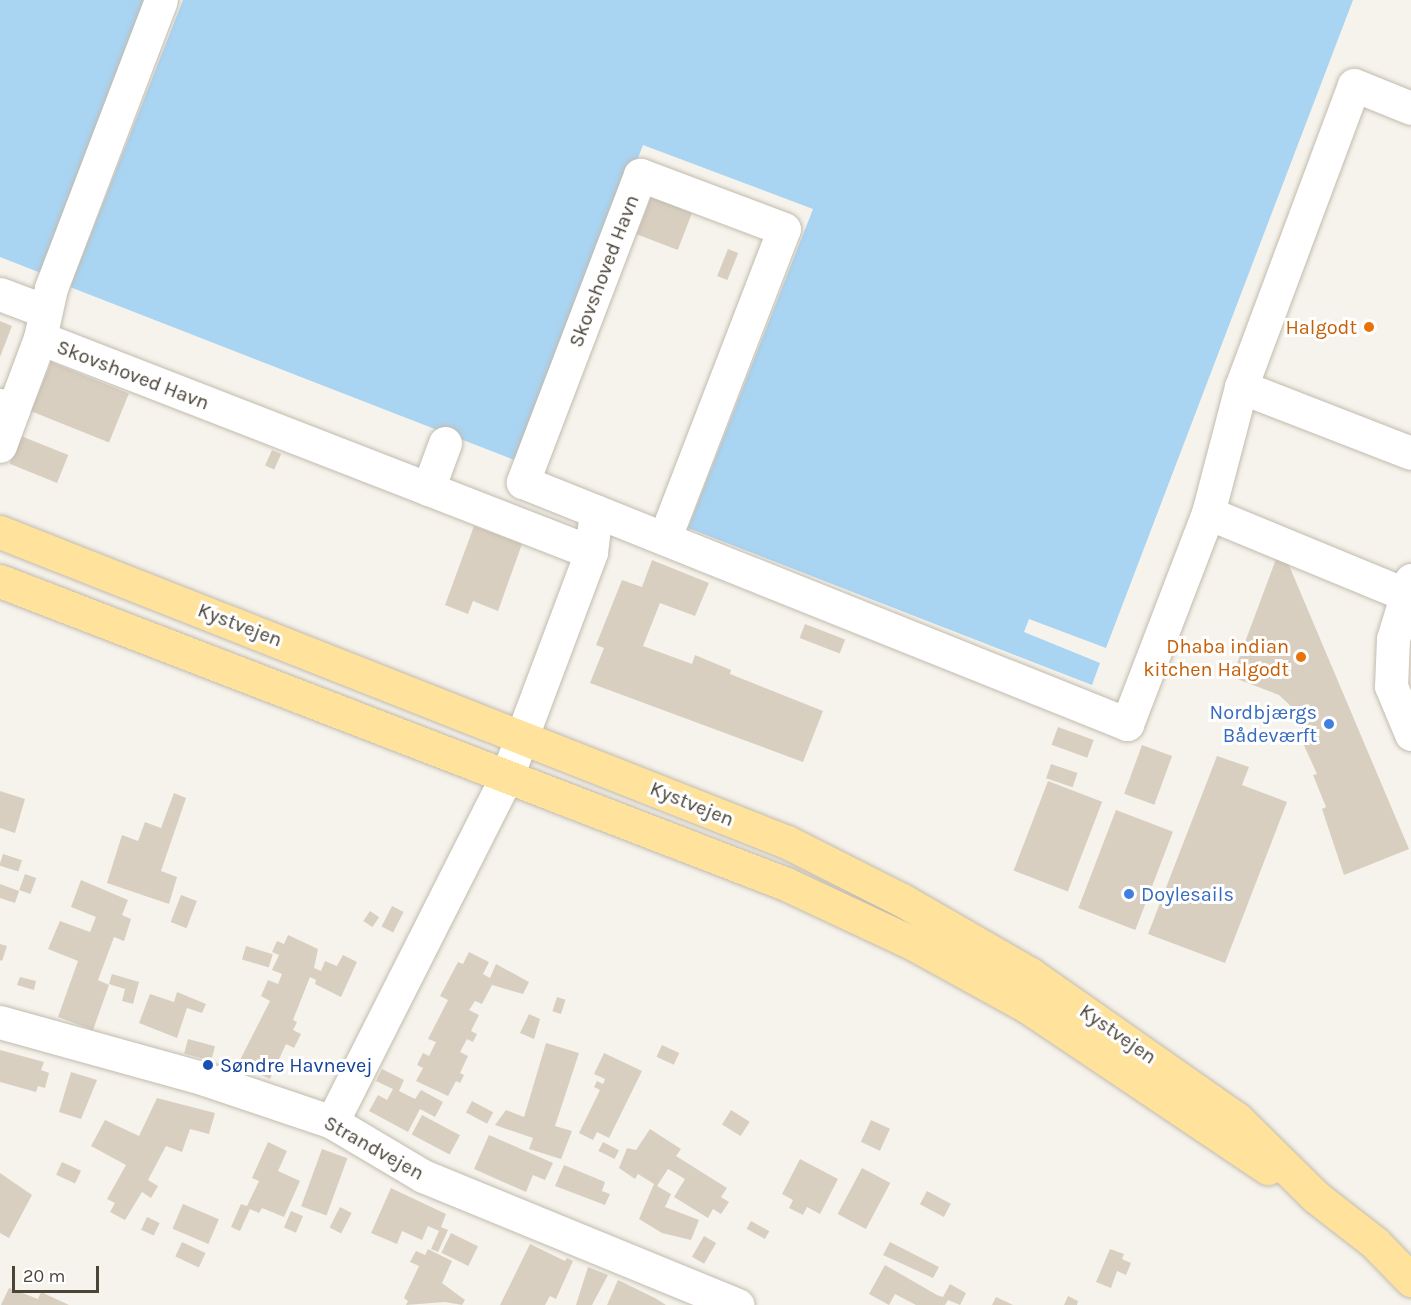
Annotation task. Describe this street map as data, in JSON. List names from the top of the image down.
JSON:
{
  "streets": {
    "main road": ["Kystvejen"],
    "street": ["Skovshoved Havn", "Strandvejen"]
  },
  "places": [
    "Halgodt",
    "Dhaba indian kitchen Halgodt",
    "Nordbjærgs Bådeværft",
    "Doylesails",
    "Søndre Havnevej"
  ],
  "scale_bar": "20 m"
}
